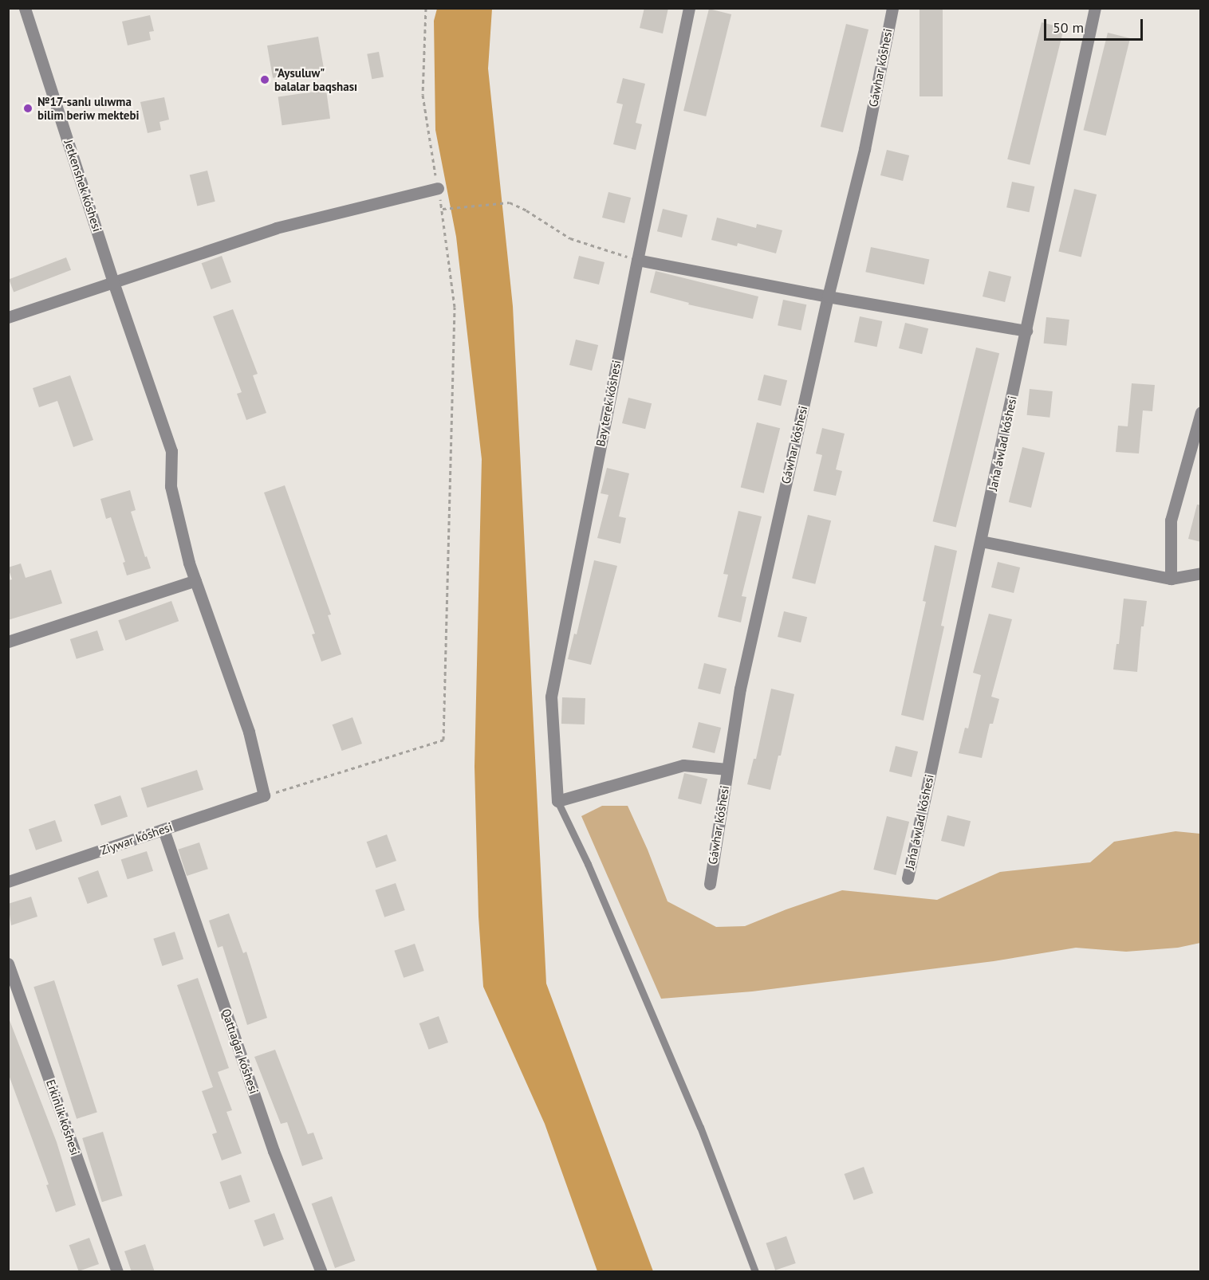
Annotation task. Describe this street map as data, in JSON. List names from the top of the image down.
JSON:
{
  "streets": {
    "street": [
      "Gáwhar kóshesi",
      "Jetkenshek kóshesi",
      "Bay terek kóshesi",
      "Jańa áwlad kóshesi",
      "Ziywar kóshesi",
      "Qattıaǵar kóshesi",
      "Erkinlik kóshesi"
    ]
  },
  "crossings": [
    ["Jetkenshek kóshesi", "Ziywar kóshesi"],
    ["Ziywar kóshesi", "Qattıaǵar kóshesi"]
  ],
  "places": ["\"Aysuluw\" balalar baqshası", "№17-sanlı ulıwma bilim beriw mektebi"],
  "scale_bar": "50 m"
}
